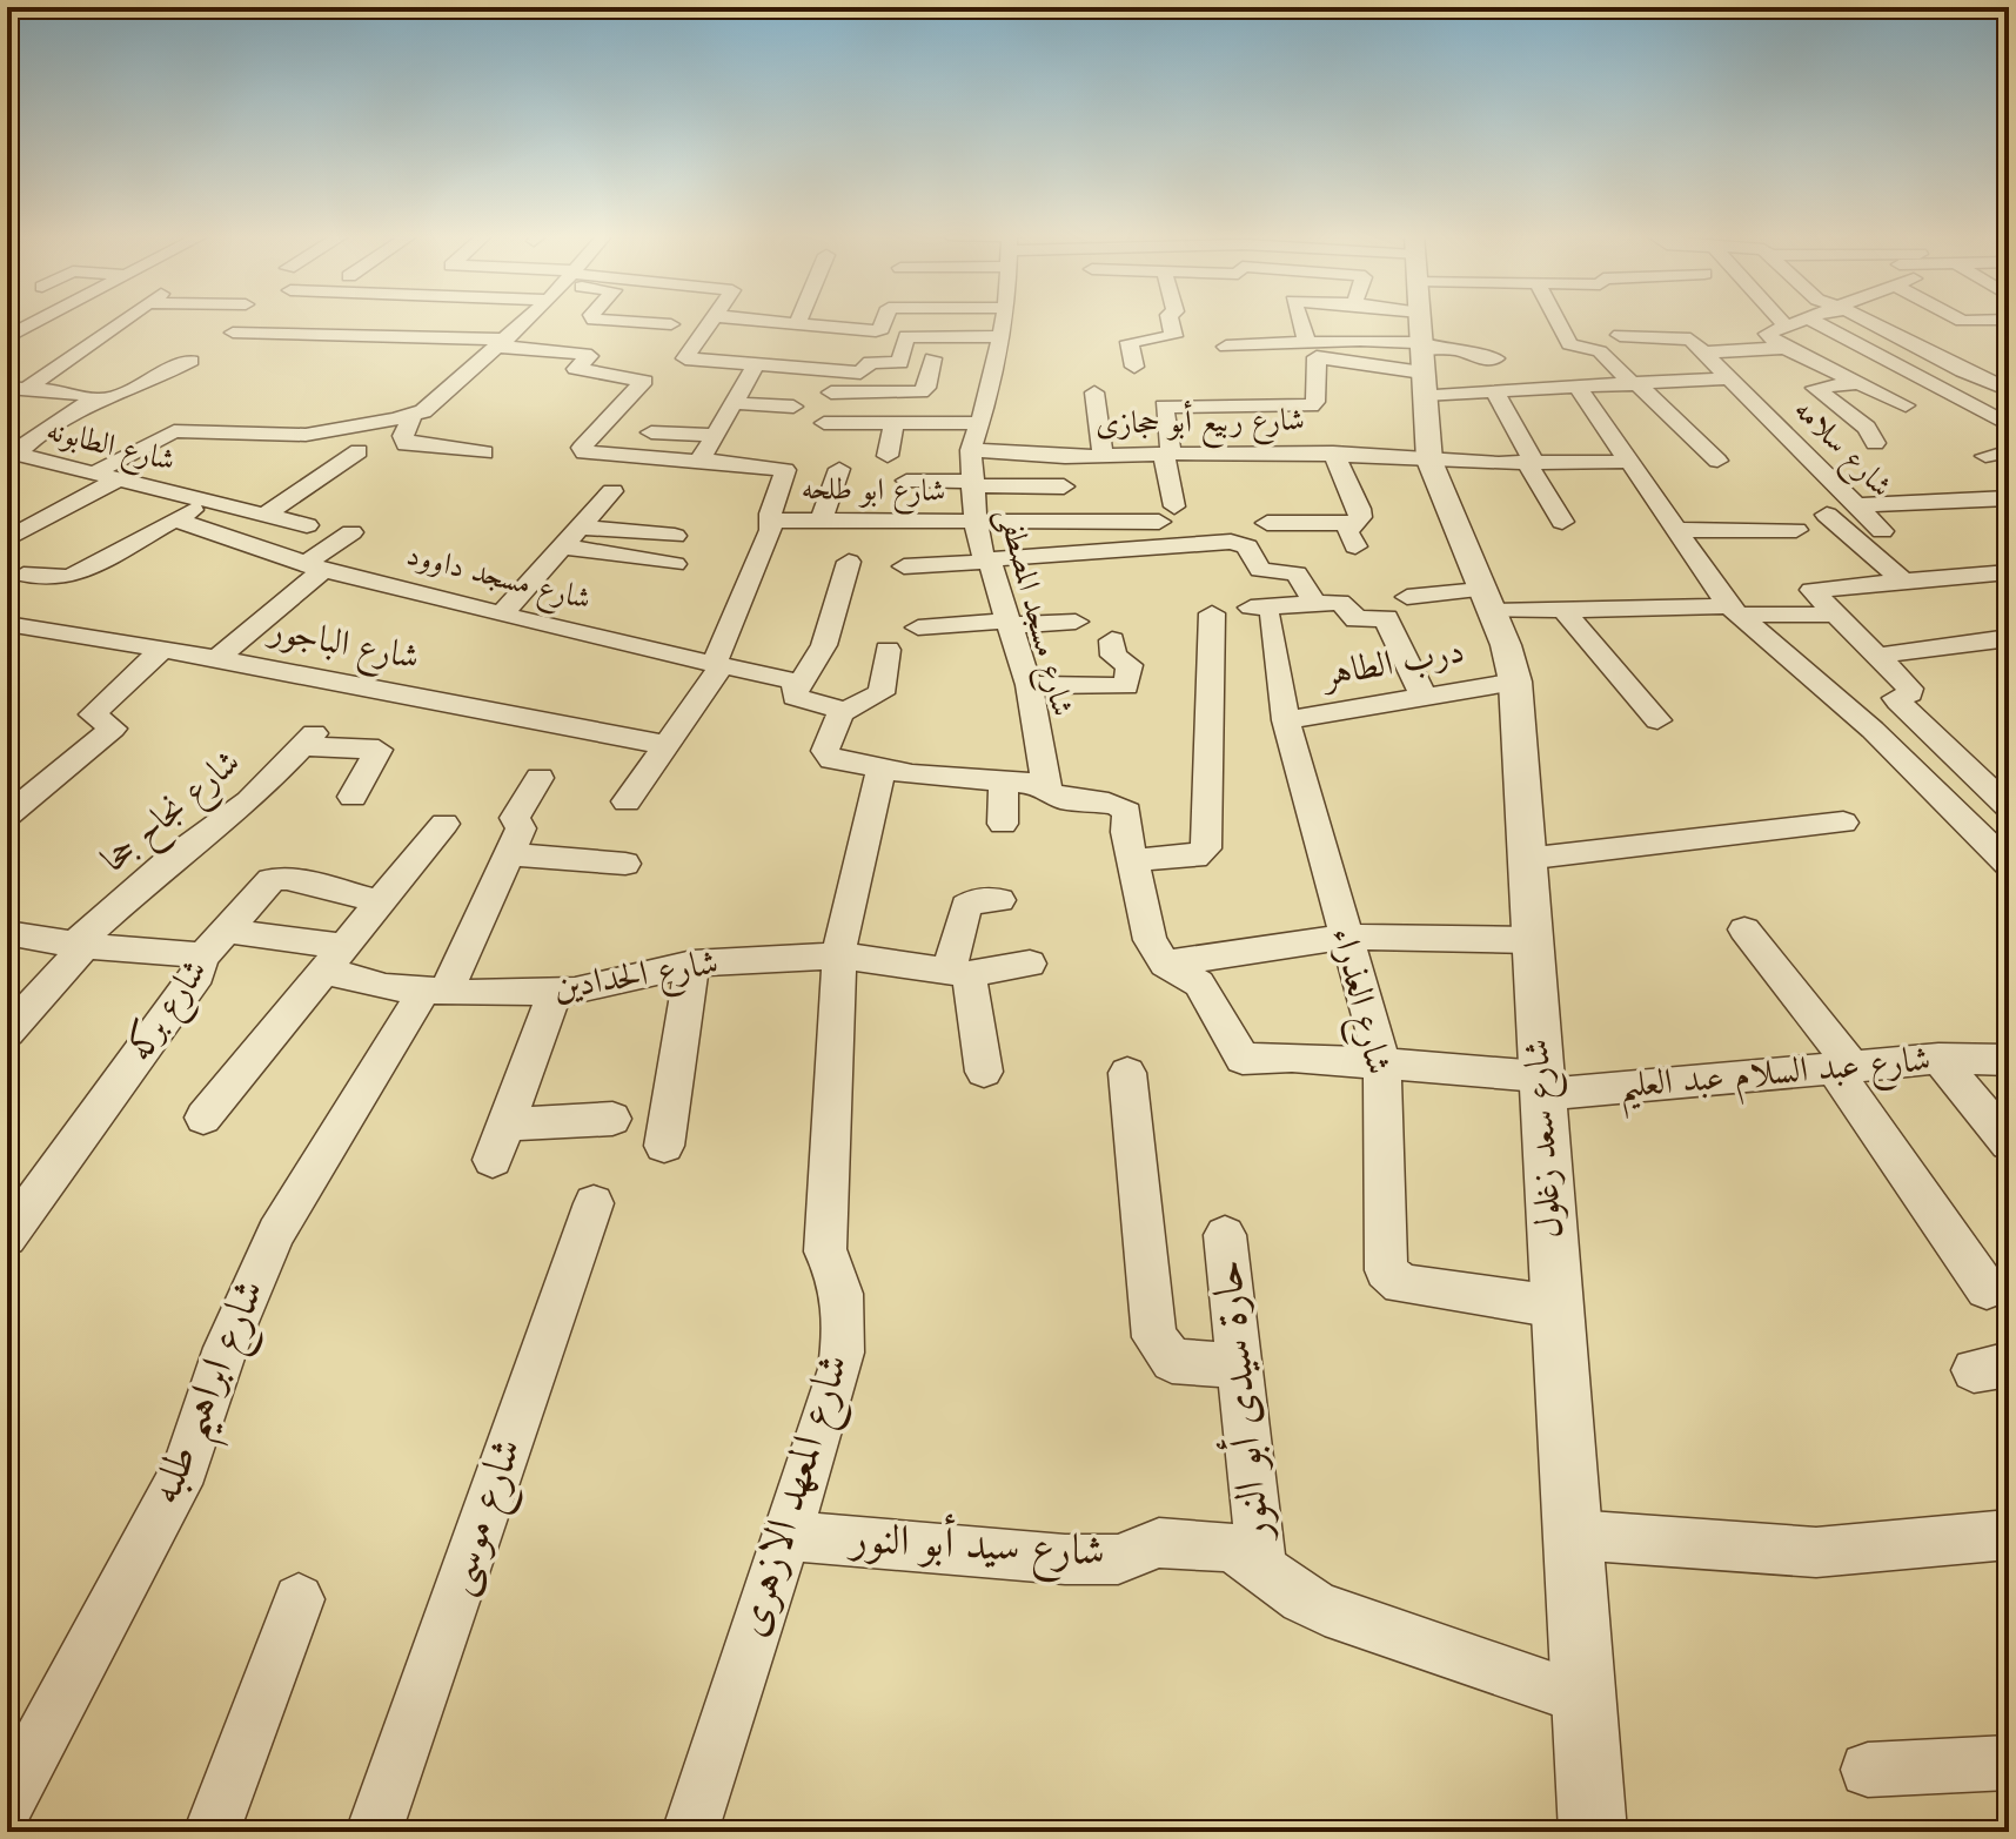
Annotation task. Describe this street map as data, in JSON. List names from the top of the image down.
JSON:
{
  "streets": {
    "street": [
      "شارع ربيع أبو حجازى",
      "شارع الطابونه",
      "شارع سلامه",
      "شارع ابو طلحه",
      "شارع مسجد داوود",
      "شارع مسجد المصطفى",
      "شارع الباجور",
      "درب الطاهر",
      "شارع نجاح جحا",
      "شارع الحدادين",
      "شارع العذراء",
      "شارع بركه",
      "شارع عبد السلام عبد العليم",
      "شارع سعد زغلول",
      "شارع ابراهيم طلبه",
      "حارة سيدى أبو النور",
      "شارع المعهد الازهرى",
      "شارع موسى",
      "شارع سيد أبو النور"
    ]
  },
  "crossings": [
    ["شارع ربيع أبو حجازى", "شارع ابو طلحه"],
    ["شارع ربيع أبو حجازى", "شارع مسجد المصطفى"],
    ["شارع ربيع أبو حجازى", "شارع سعد زغلول"],
    ["شارع ابو طلحه", "شارع مسجد المصطفى"],
    ["درب الطاهر", "شارع العذراء"],
    ["درب الطاهر", "شارع سعد زغلول"],
    ["شارع الحدادين", "شارع بركه"],
    ["شارع الحدادين", "شارع ابراهيم طلبه"],
    ["شارع الحدادين", "شارع المعهد الازهرى"],
    ["شارع العذراء", "شارع عبد السلام عبد العليم"],
    ["شارع العذراء", "شارع سعد زغلول"],
    ["شارع عبد السلام عبد العليم", "شارع سعد زغلول"],
    ["شارع سعد زغلول", "شارع سيد أبو النور"],
    ["حارة سيدى أبو النور", "شارع سيد أبو النور"],
    ["شارع المعهد الازهرى", "شارع سيد أبو النور"]
  ]
}
